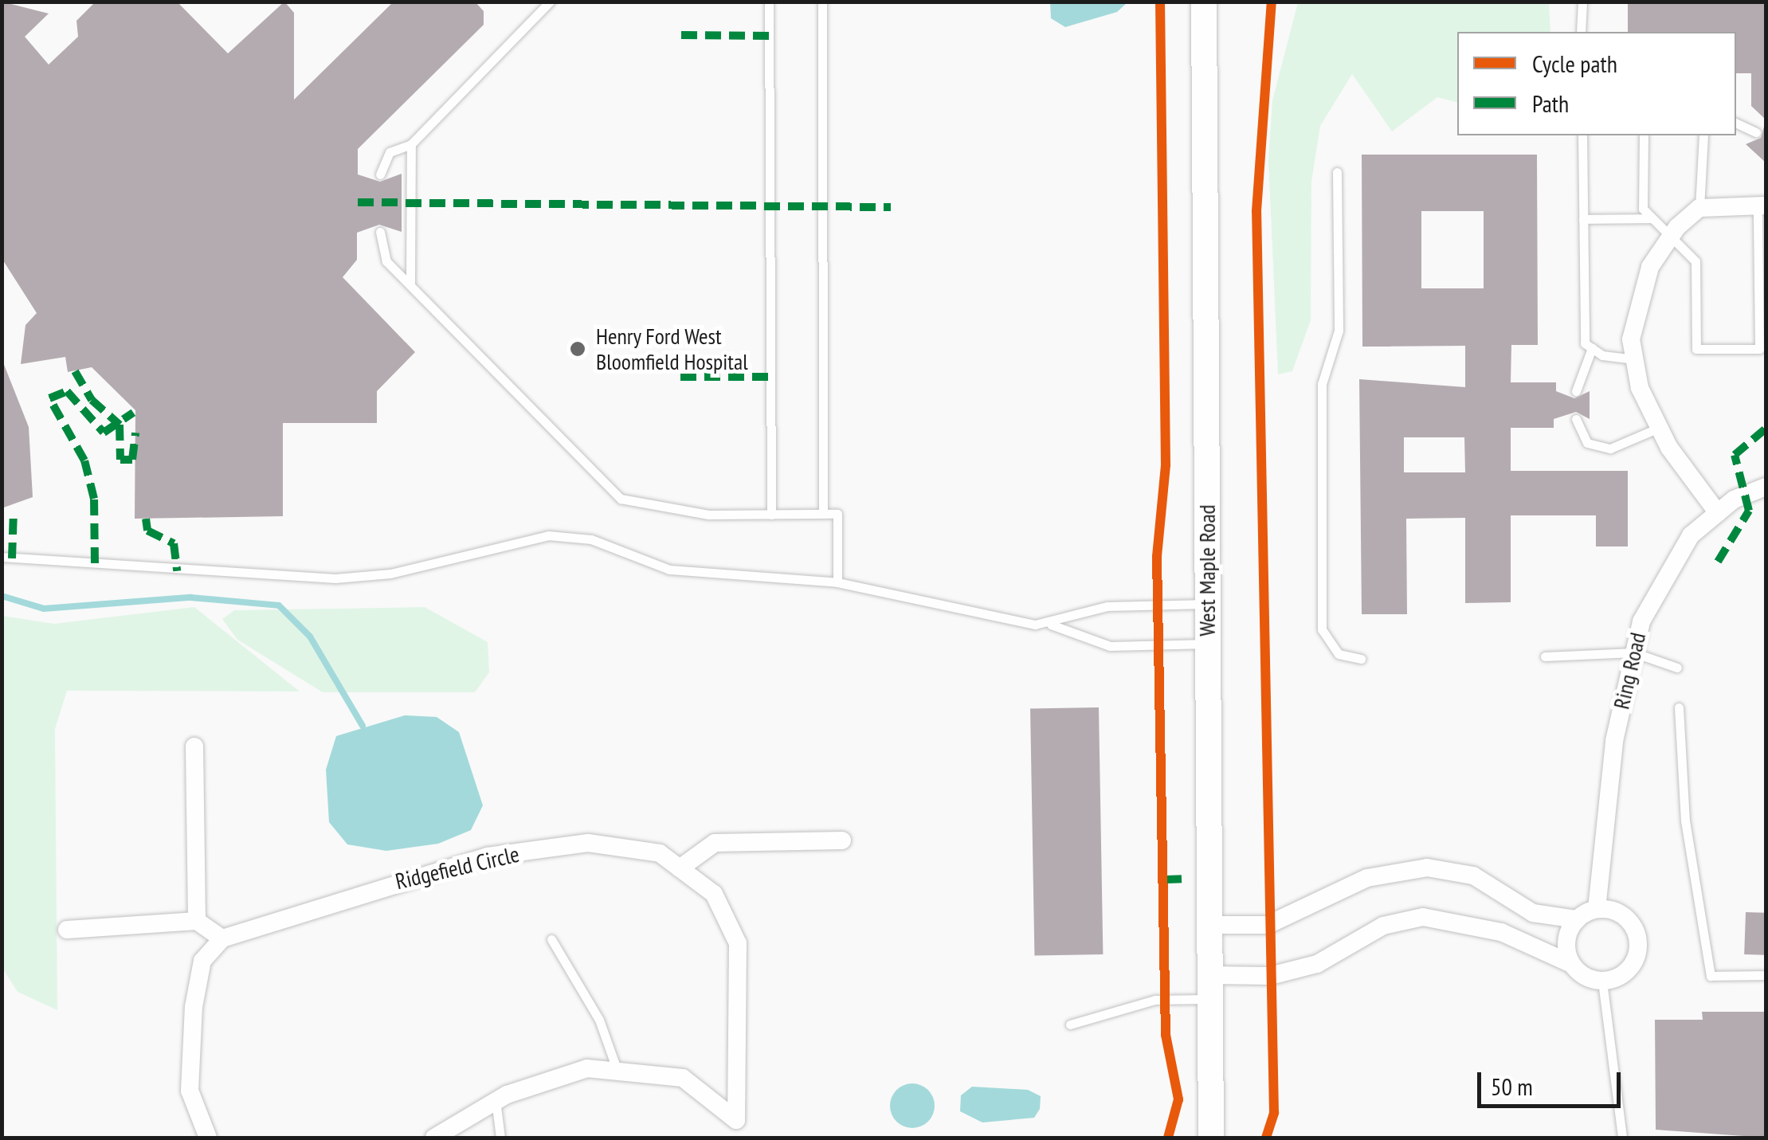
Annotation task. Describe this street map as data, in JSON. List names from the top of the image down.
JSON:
{
  "streets": {
    "main road": ["West Maple Road"],
    "street": ["Ring Road", "Ridgefield Circle"]
  },
  "places": ["Henry Ford West Bloomfield Hospital"],
  "legend": ["Cycle path", "Path"],
  "scale_bar": "50 m"
}
